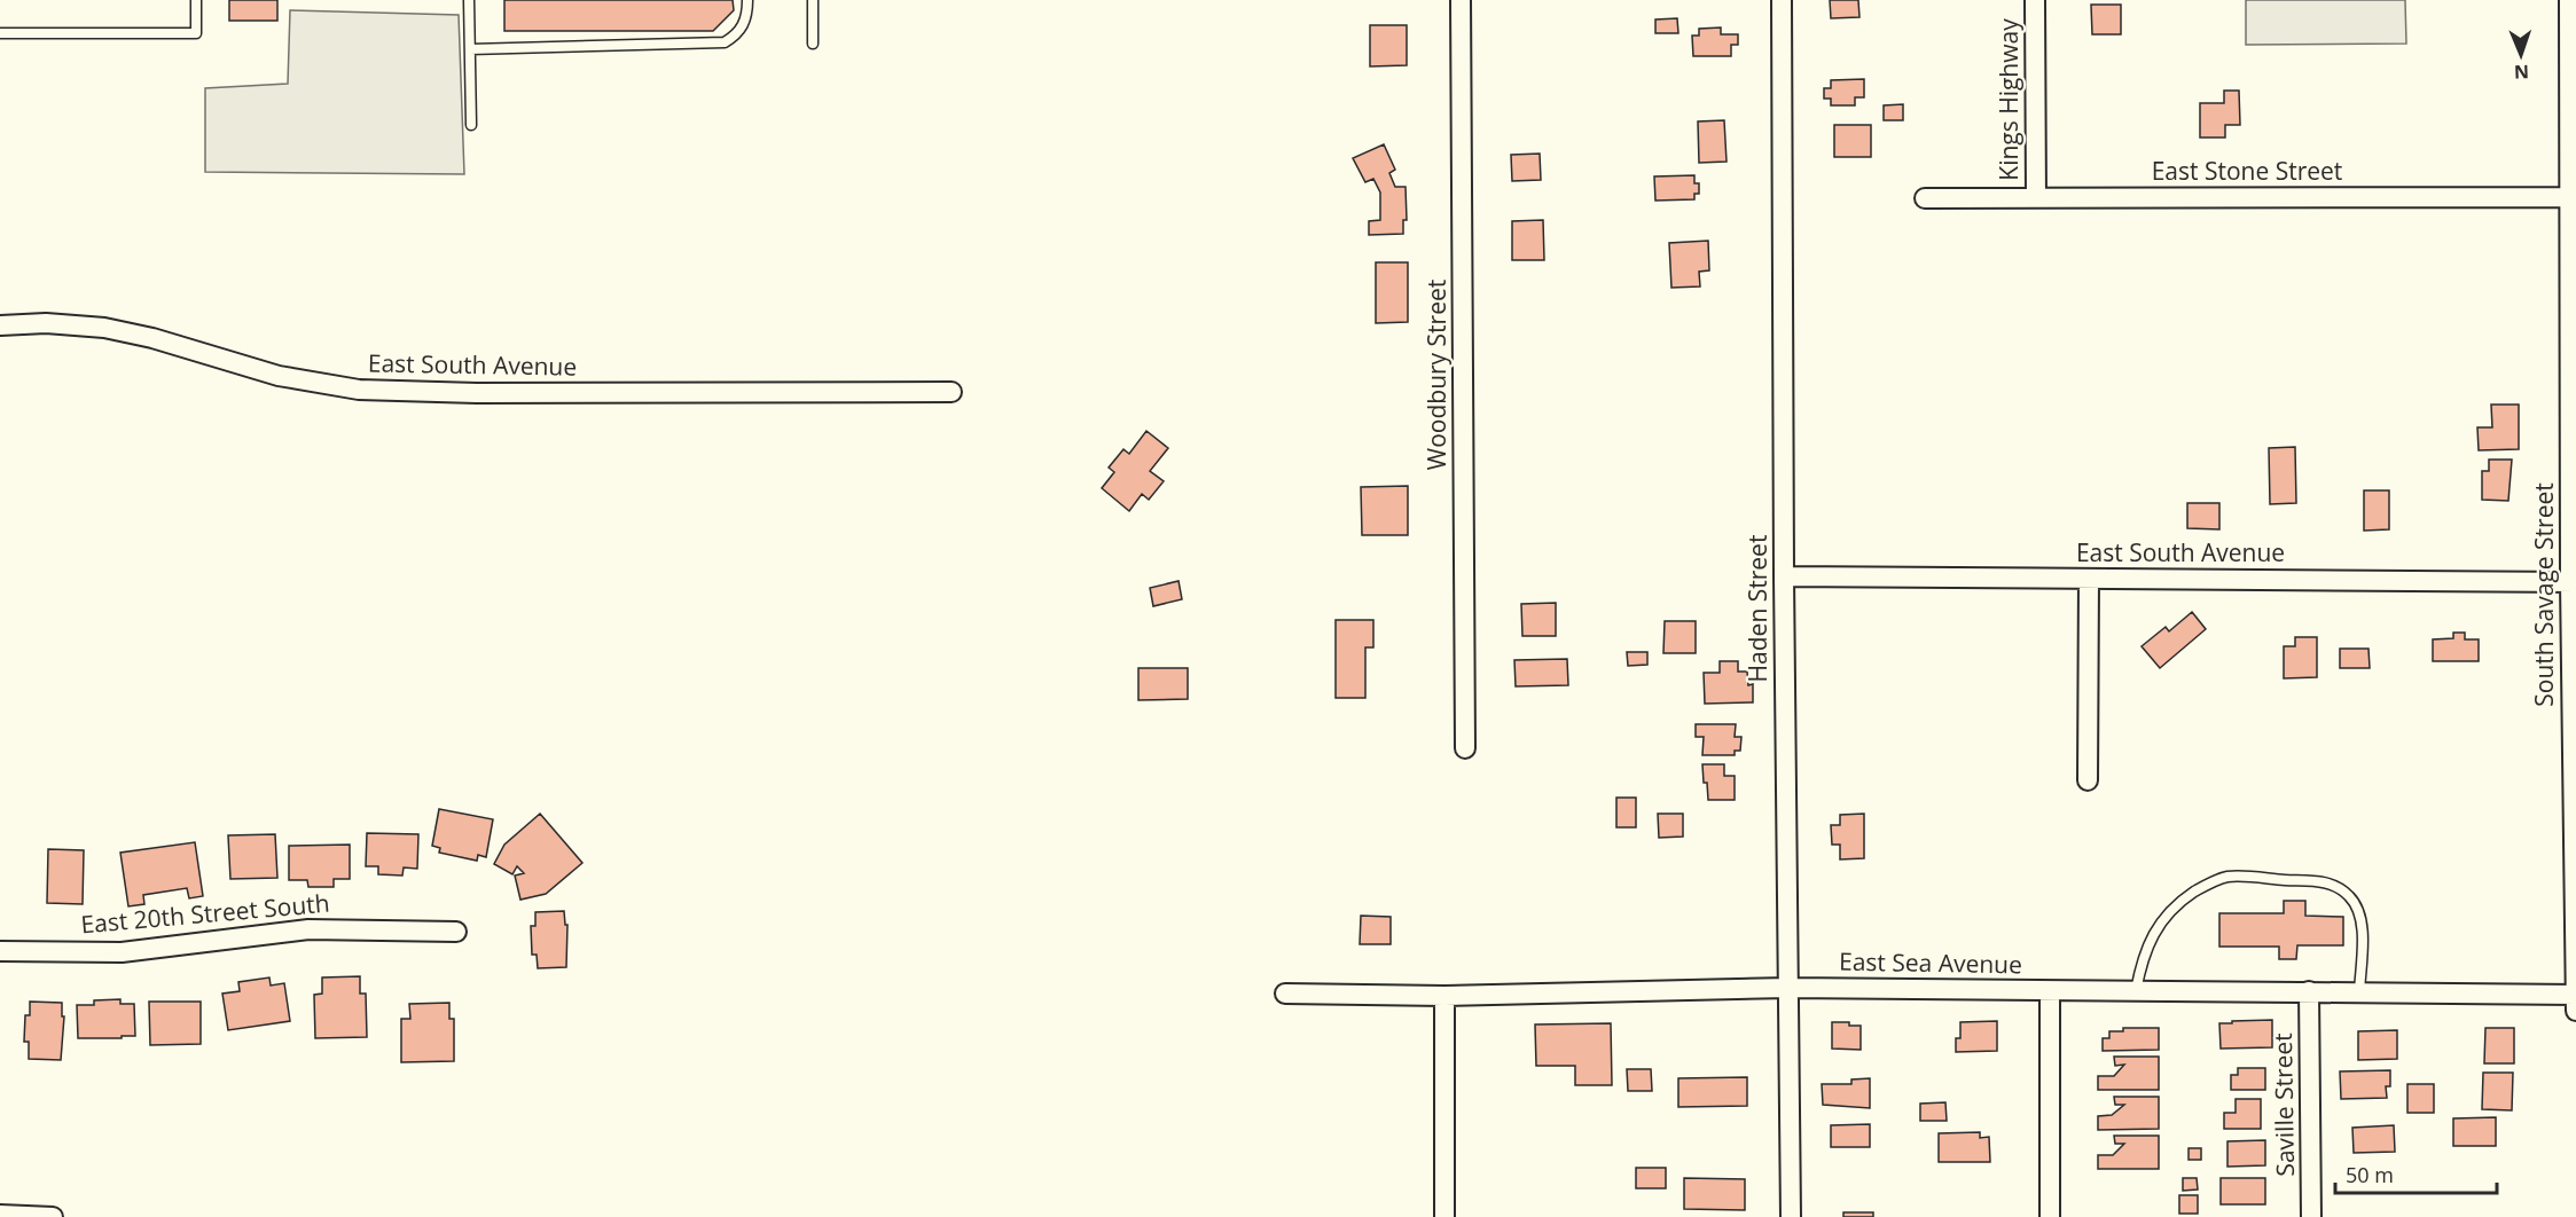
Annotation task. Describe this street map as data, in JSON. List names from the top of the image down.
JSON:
{
  "streets": {
    "street": [
      "Kings Highway",
      "East Stone Street",
      "East South Avenue",
      "Woodbury Street",
      "South Savage Street",
      "Haden Street",
      "East 20th Street South",
      "East Sea Avenue",
      "Saville Street"
    ]
  },
  "crossings": [
    ["Kings Highway", "East Stone Street"],
    ["East Stone Street", "South Savage Street"],
    ["East South Avenue", "South Savage Street"],
    ["East South Avenue", "Haden Street"],
    ["South Savage Street", "East Sea Avenue"],
    ["Haden Street", "East Sea Avenue"],
    ["East Sea Avenue", "Saville Street"]
  ],
  "scale_bar": "50 m",
  "north": "bottom"
}
